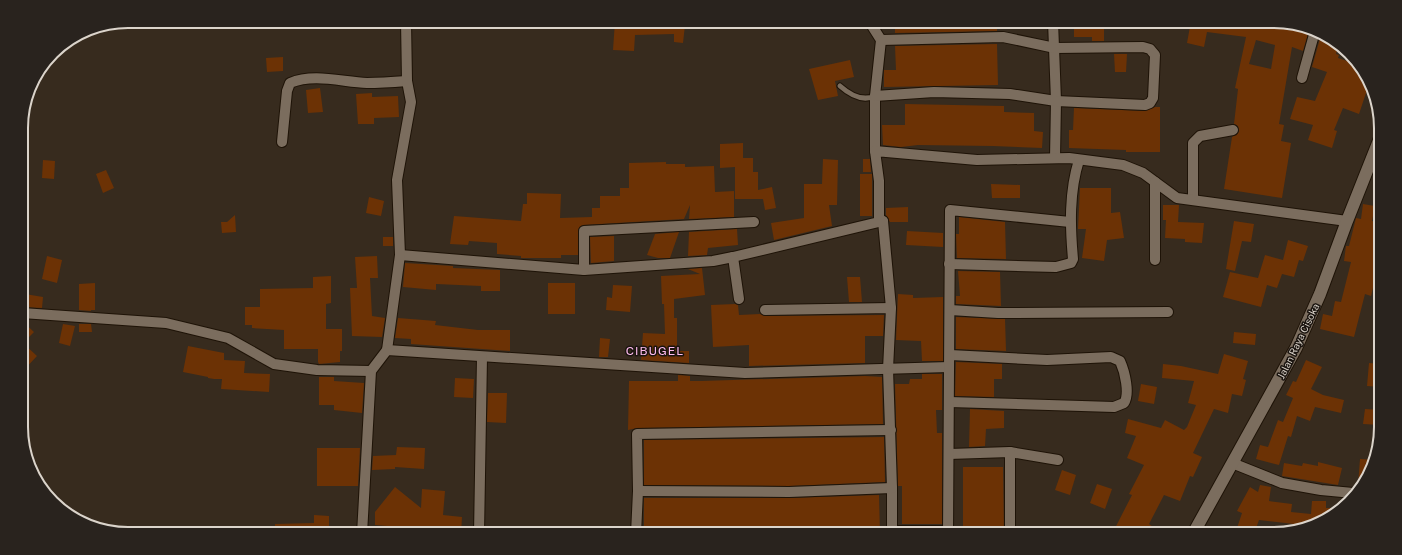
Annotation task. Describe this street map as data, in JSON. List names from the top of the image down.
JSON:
{
  "streets": {
    "street": ["Jalan Raya Cisoka"]
  },
  "districts": ["CIBUGEL"]
}
